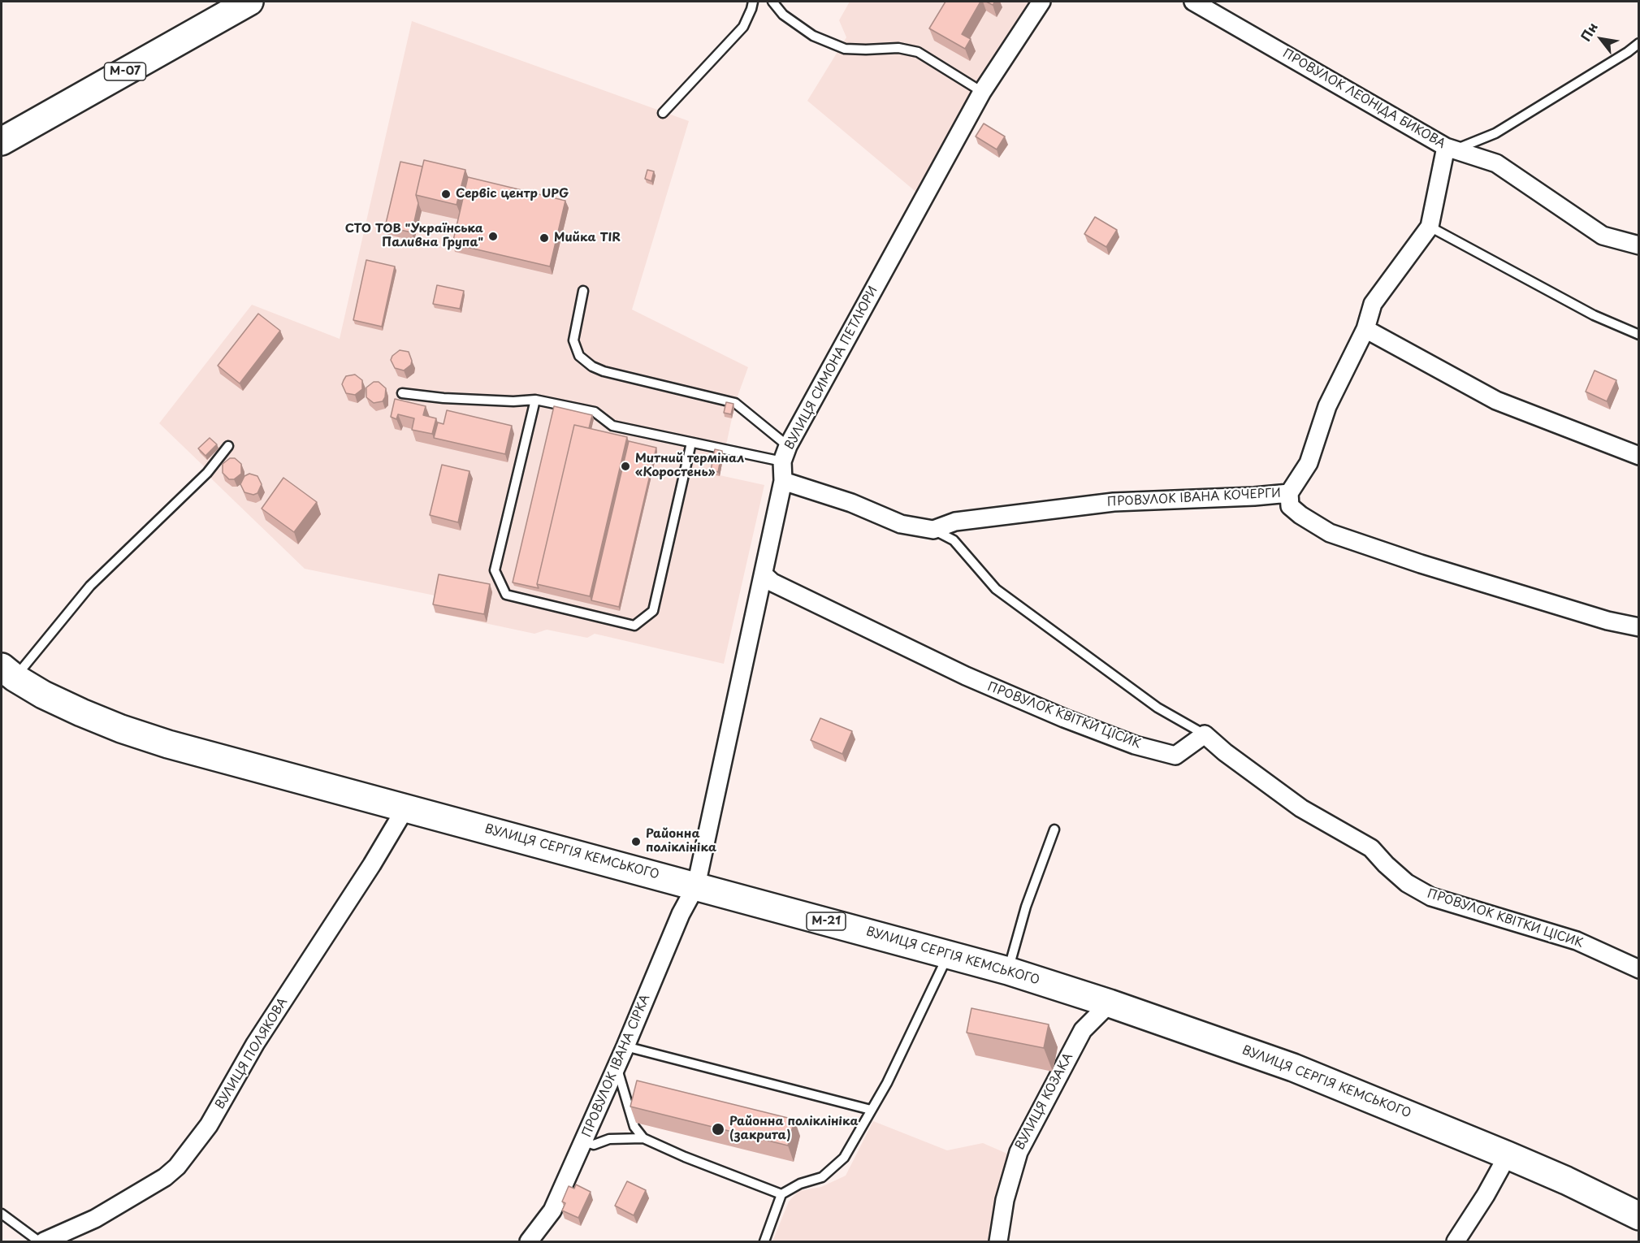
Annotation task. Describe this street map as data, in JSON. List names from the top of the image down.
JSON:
{
  "streets": {
    "highway": ["М-07", "ВУЛИЦЯ СЕРГІЯ КЕМСЬКОГО", "М-21"],
    "street": [
      "ПРОВУЛОК ЛЕОНІДА БИКОВА",
      "ВУЛИЦЯ СИМОНА ПЕТЛЮРИ",
      "ПРОВУЛОК ІВАНА КОЧЕРГИ",
      "ПРОВУЛОК КВІТКИ ЦІСИК",
      "ВУЛИЦЯ ПОЛЯКОВА",
      "ПРОВУЛОК ІВАНА СІРКА",
      "ВУЛИЦЯ КОЗАКА"
    ]
  },
  "crossings": [
    ["ВУЛИЦЯ СИМОНА ПЕТЛЮРИ", "ПРОВУЛОК ІВАНА КОЧЕРГИ"],
    ["ВУЛИЦЯ СИМОНА ПЕТЛЮРИ", "ПРОВУЛОК КВІТКИ ЦІСИК"],
    ["ВУЛИЦЯ СИМОНА ПЕТЛЮРИ", "ВУЛИЦЯ СЕРГІЯ КЕМСЬКОГО"],
    ["ВУЛИЦЯ СИМОНА ПЕТЛЮРИ", "ПРОВУЛОК ІВАНА СІРКА"],
    ["ВУЛИЦЯ СЕРГІЯ КЕМСЬКОГО", "ВУЛИЦЯ ПОЛЯКОВА"],
    ["ВУЛИЦЯ СЕРГІЯ КЕМСЬКОГО", "ПРОВУЛОК ІВАНА СІРКА"],
    ["ВУЛИЦЯ СЕРГІЯ КЕМСЬКОГО", "ВУЛИЦЯ КОЗАКА"]
  ],
  "places": [
    "Сервіс центр UPG",
    "СТО ТОВ \"Українська Паливна Група\"",
    "Мийка TIR",
    "Митний термінал «Коростень»",
    "Районна поліклініка",
    "Районна поліклініка (закрита)"
  ],
  "north": "top left"
}
